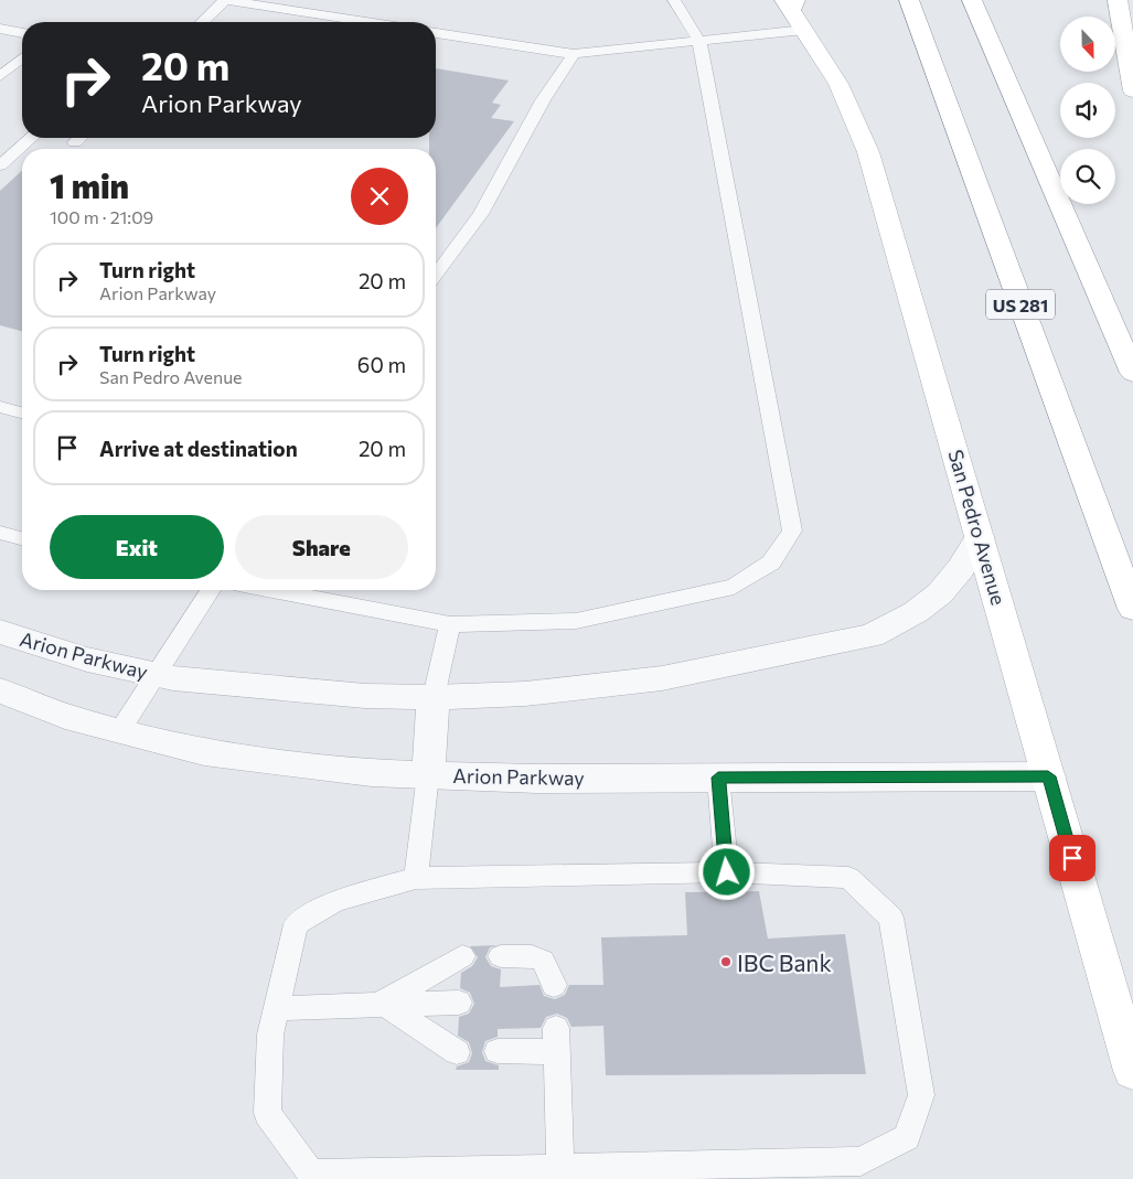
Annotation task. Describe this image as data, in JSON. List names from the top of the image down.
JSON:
{
  "streets": {
    "main road": ["US 281", "San Pedro Avenue"],
    "street": ["Arion Parkway"]
  },
  "crossings": [
    ["San Pedro Avenue", "Arion Parkway"]
  ],
  "places": ["IBC Bank"],
  "north": "bottom",
  "page": {
    "turn": ["20 m", "Arion Parkway"],
    "heading": ["1 min", "100 m · 21:09"],
    "list": [
      {
        "name": "Turn right",
        "note": "Arion Parkway",
        "value": "20 m"
      },
      {
        "name": "Turn right",
        "note": "San Pedro Avenue",
        "value": "60 m"
      },
      {
        "name": "Arrive at destination",
        "value": "20 m"
      }
    ],
    "buttons": ["Exit", "Share"]
  }
}
